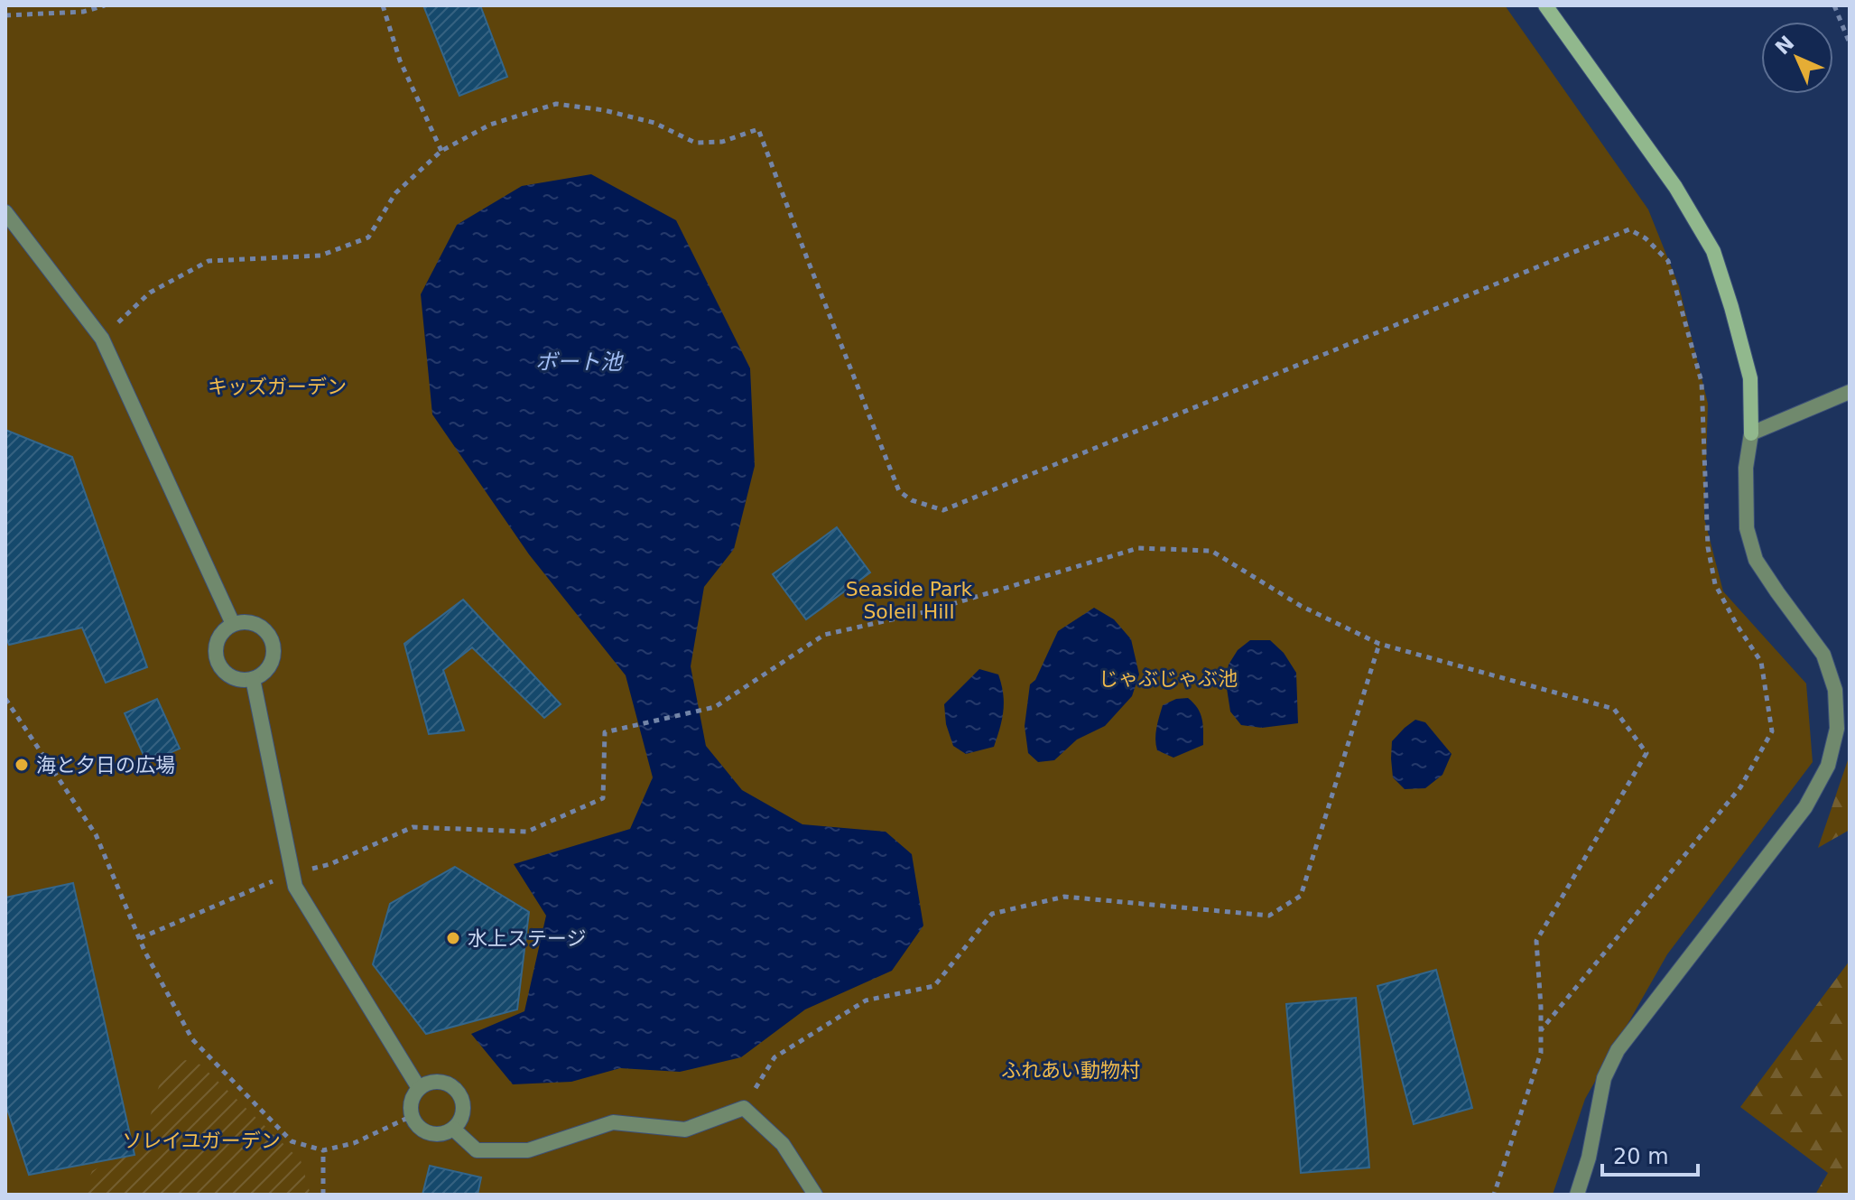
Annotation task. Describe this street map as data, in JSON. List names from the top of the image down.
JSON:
{
  "water": ["ボート池"],
  "parks": [
    "キッズガーデン",
    "Seaside Park Soleil Hill",
    "じゃぶじゃぶ池",
    "ふれあい動物村",
    "ソレイユガーデン"
  ],
  "places": ["海と夕日の広場", "水上ステージ"],
  "scale_bar": "20 m",
  "north": "top left"
}
